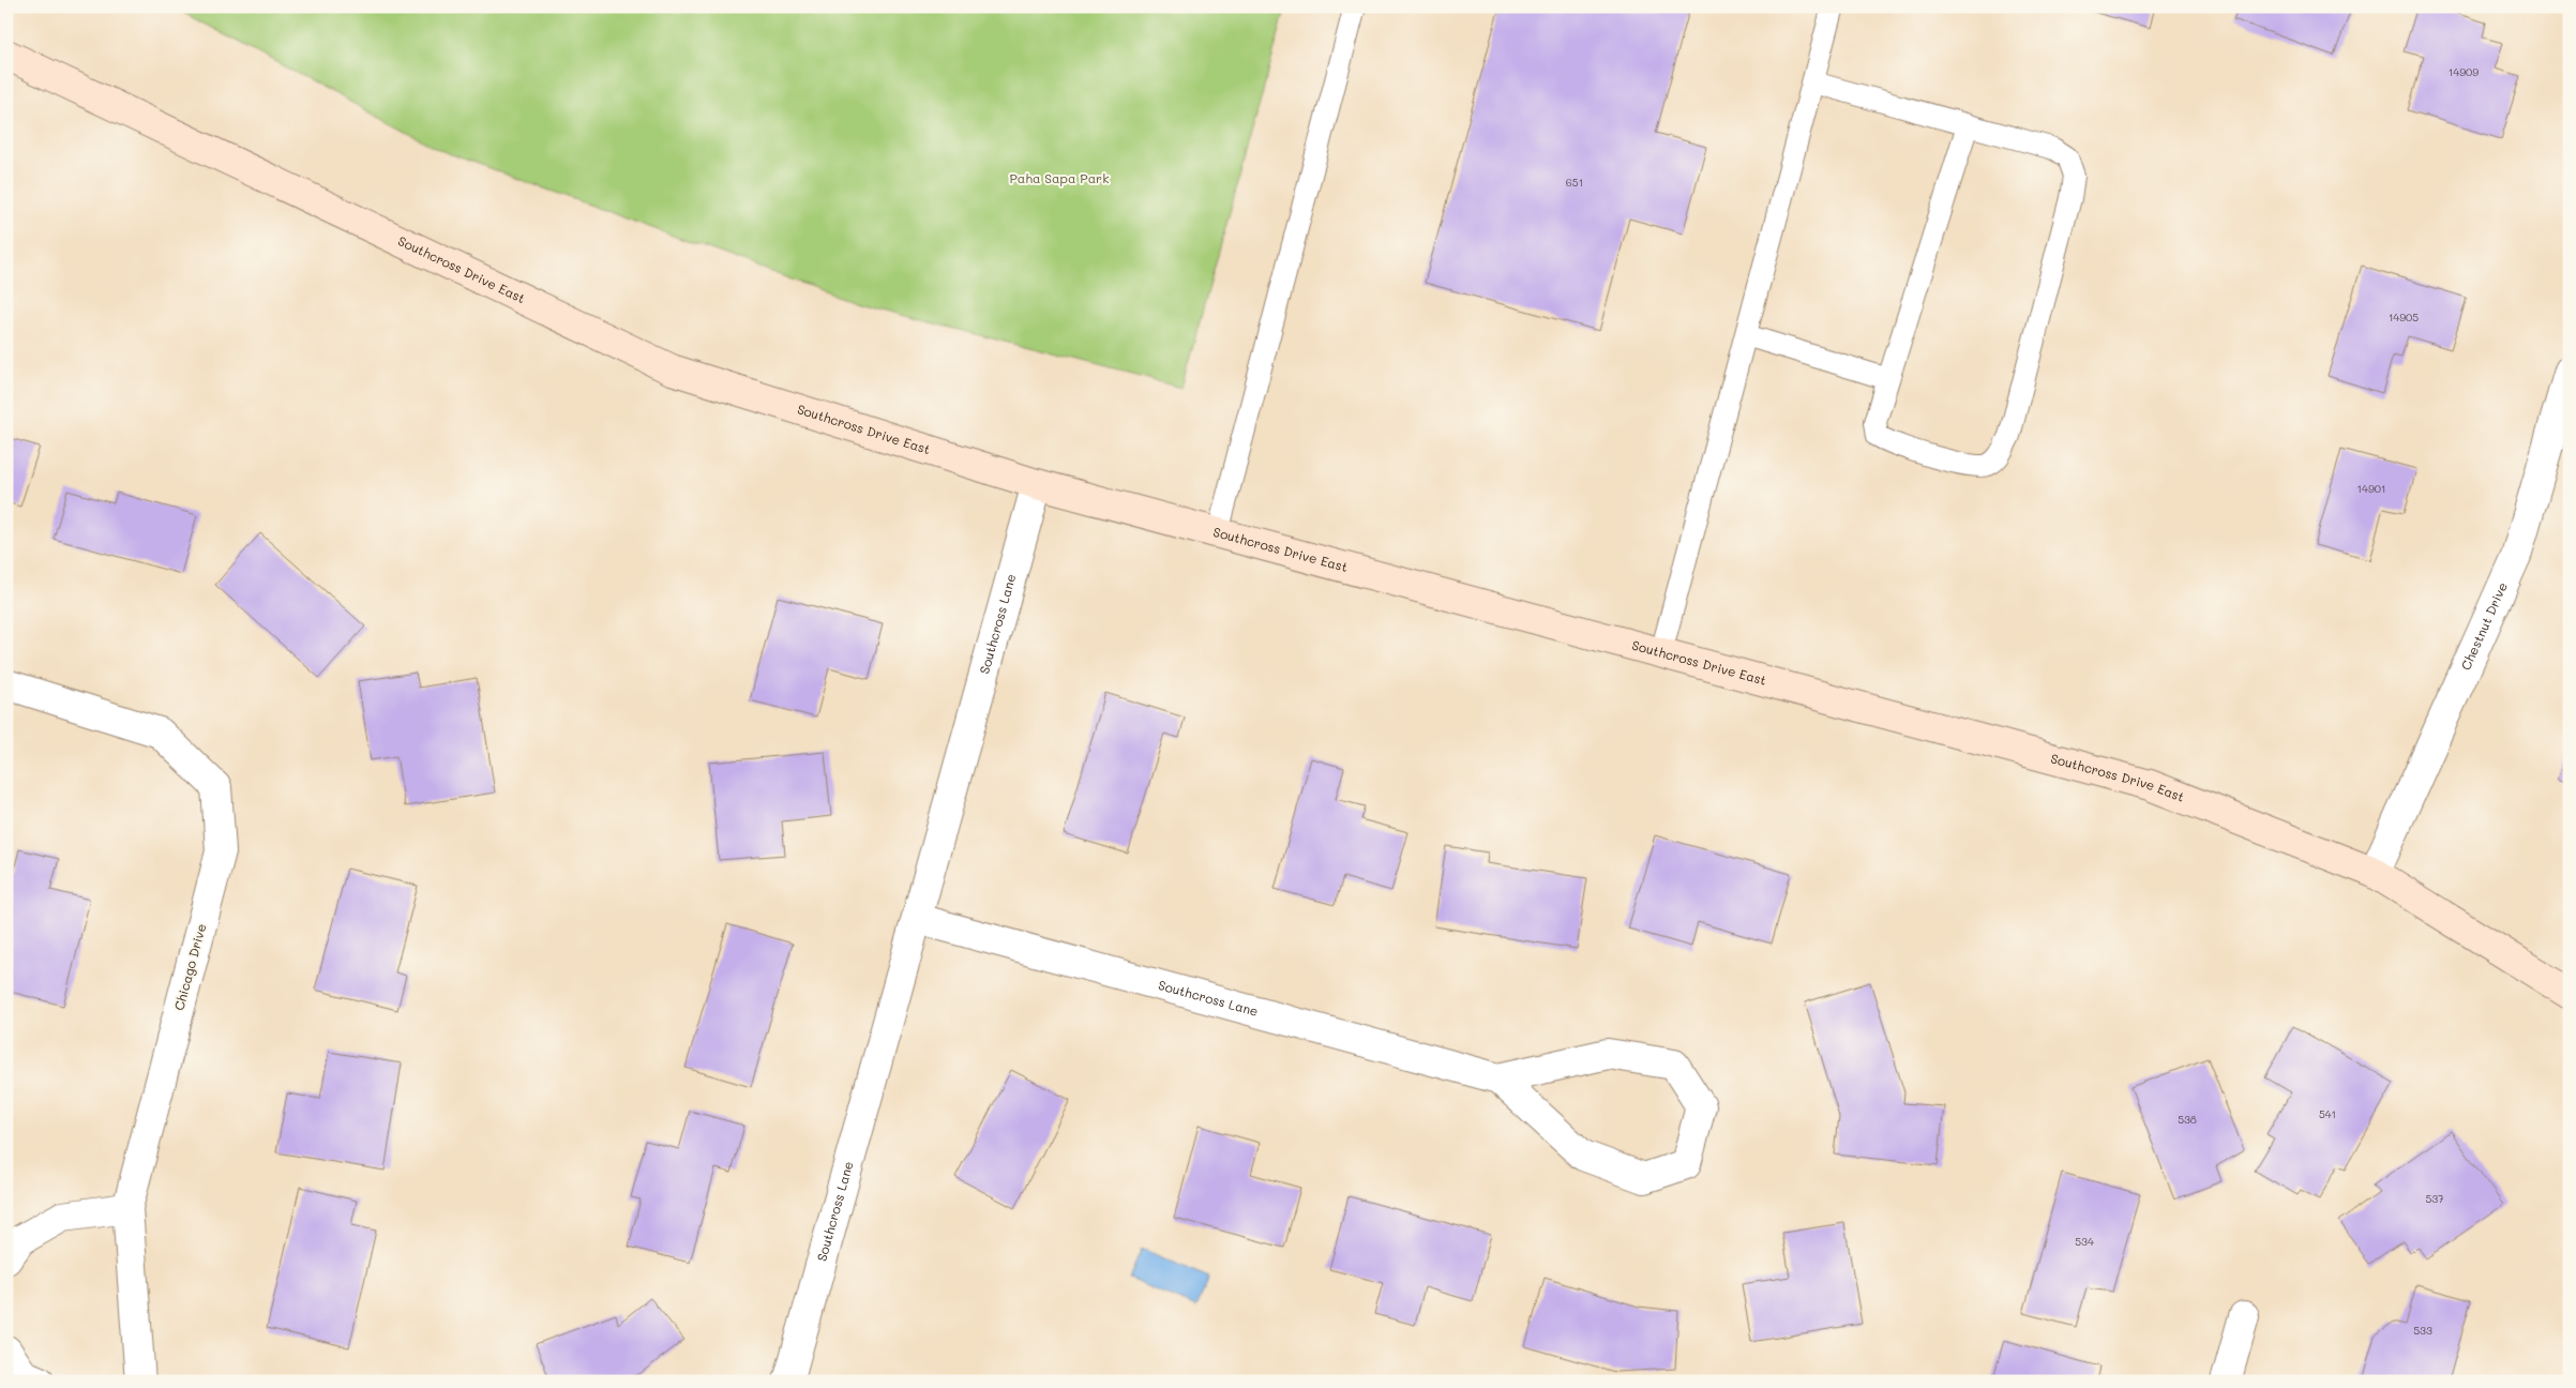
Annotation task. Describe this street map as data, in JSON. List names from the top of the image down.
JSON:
{
  "streets": {
    "street": [
      "Southcross Drive East",
      "Southcross Lane",
      "Chestnut Drive",
      "Chicago Drive"
    ]
  },
  "crossings": [
    ["Southcross Drive East", "Southcross Lane"],
    ["Southcross Drive East", "Chestnut Drive"]
  ],
  "parks": ["Paha Sapa Park"],
  "house_numbers": [
    "14909",
    "651",
    "14905",
    "14901",
    "541",
    "538",
    "537",
    "534",
    "533"
  ]
}
